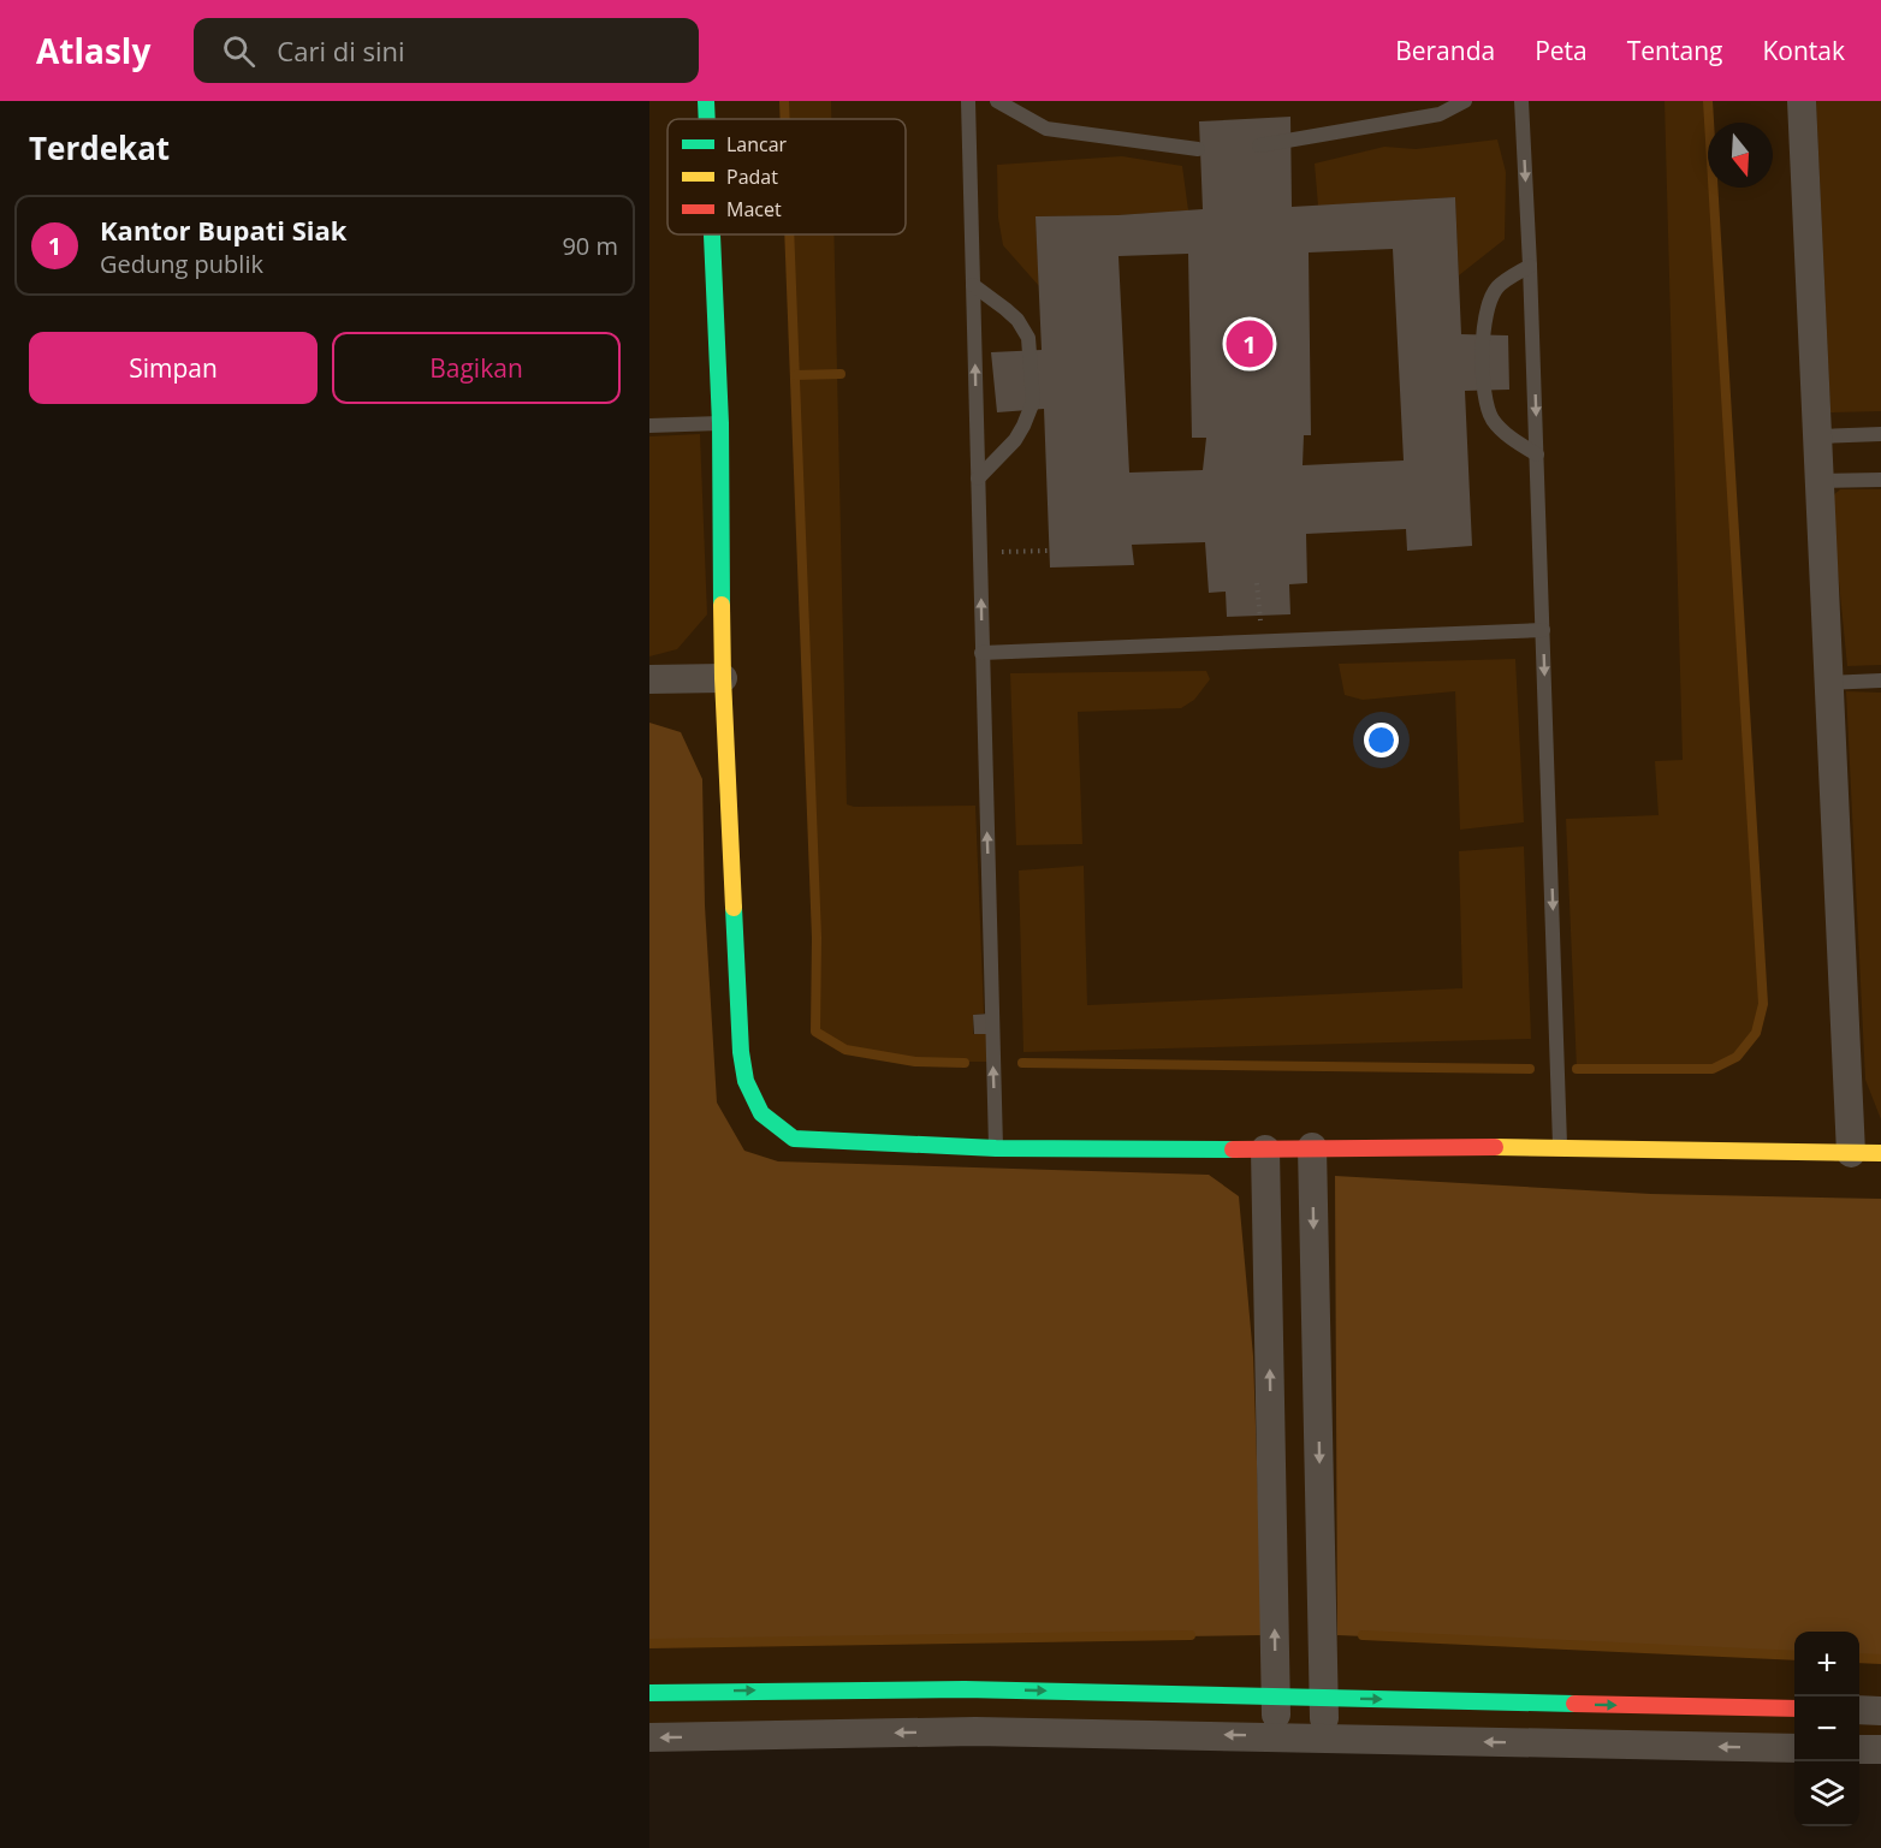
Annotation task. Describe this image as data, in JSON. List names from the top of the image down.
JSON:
{
  "legend": ["Lancar", "Padat", "Macet"],
  "north": "bottom",
  "page": {
    "header": "Atlasly",
    "search": "Cari di sini",
    "nav": [
      "Beranda",
      "Peta",
      "Tentang",
      "Kontak"
    ],
    "heading": "Terdekat",
    "list": [
      {
        "mark": "1",
        "name": "Kantor Bupati Siak",
        "note": "Gedung publik",
        "value": "90 m"
      }
    ],
    "buttons": ["Simpan", "Bagikan"],
    "pins": "1",
    "map_buttons": ["+", "−"]
  }
}
